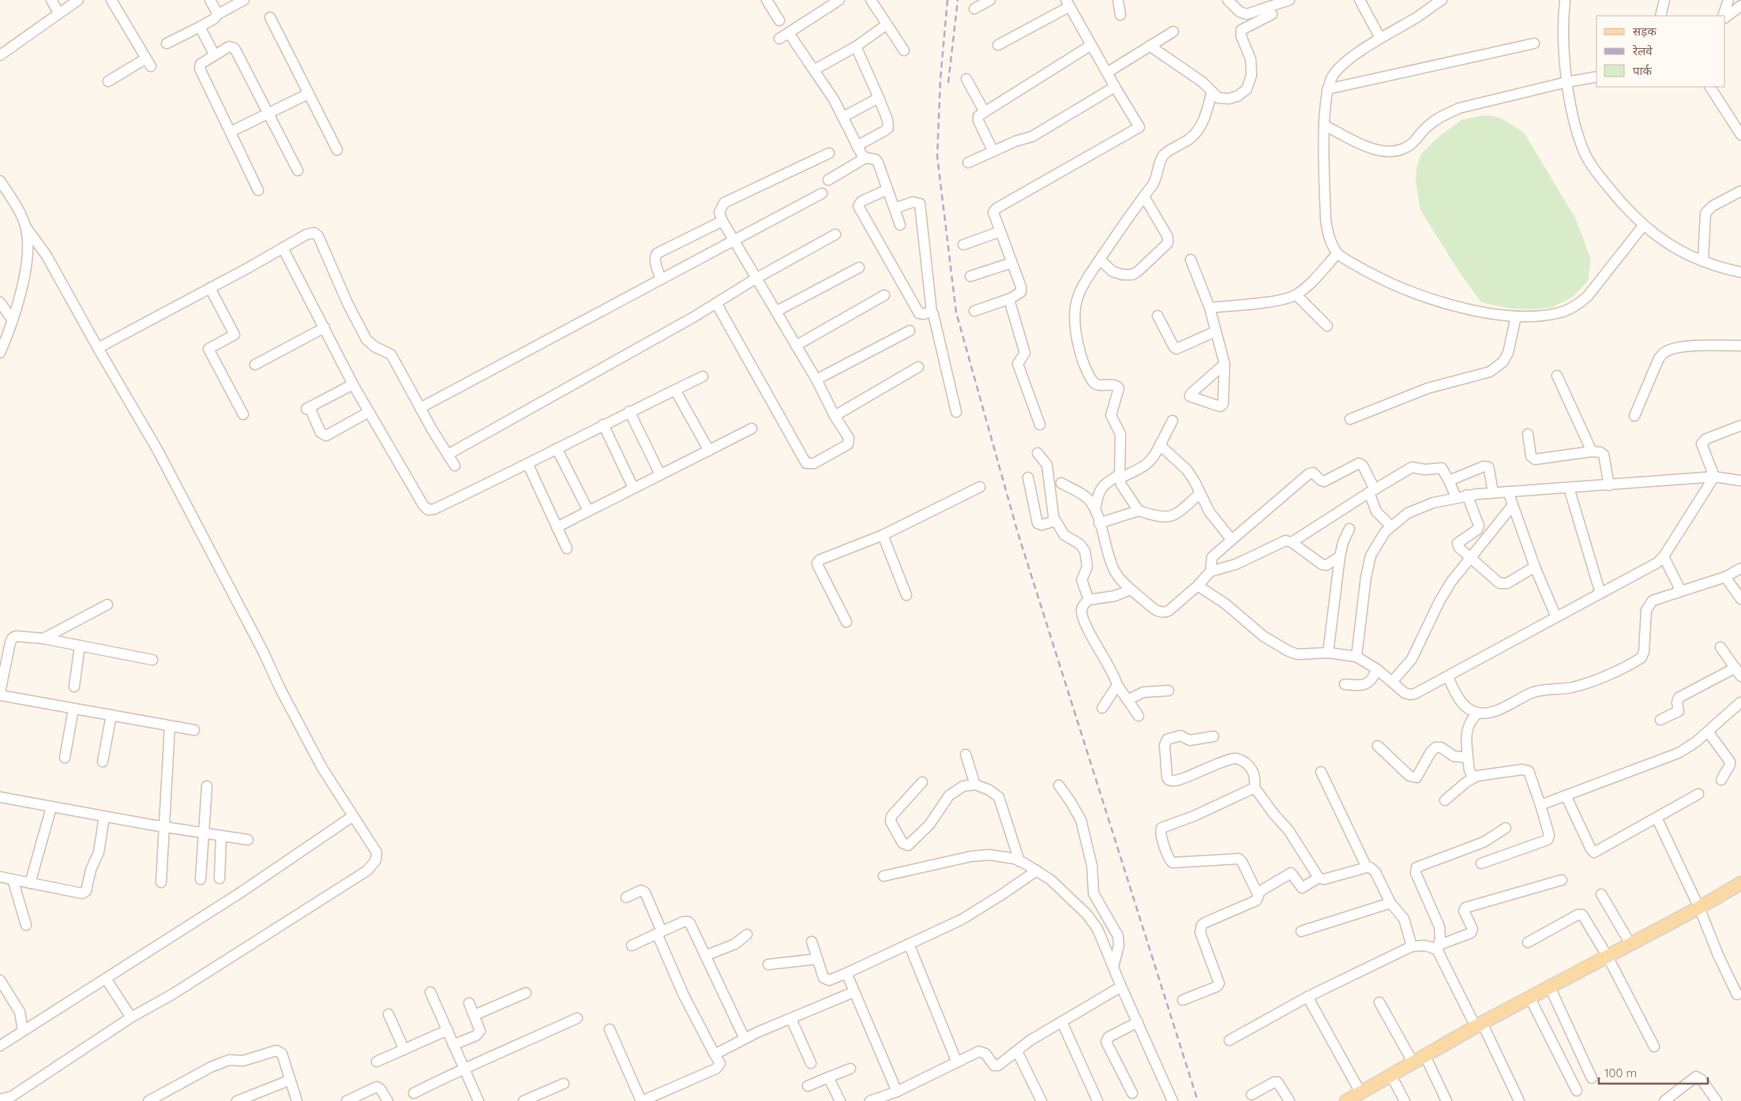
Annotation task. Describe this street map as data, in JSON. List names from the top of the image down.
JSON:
{
  "legend": ["सड़क", "रेलवे", "पार्क"],
  "scale_bar": "100 m"
}
